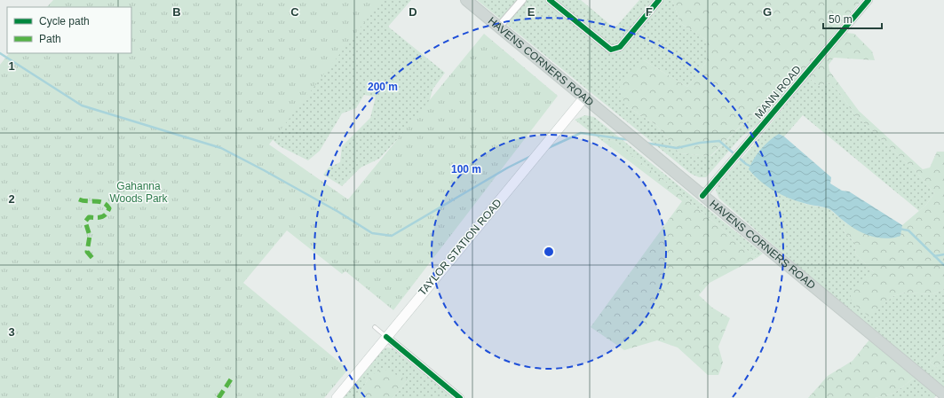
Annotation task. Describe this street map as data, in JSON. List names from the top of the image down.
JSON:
{
  "streets": {
    "main road": ["HAVENS CORNERS ROAD", "TAYLOR STATION ROAD"],
    "street": ["MANN ROAD"]
  },
  "crossings": [
    ["HAVENS CORNERS ROAD", "MANN ROAD"],
    ["HAVENS CORNERS ROAD", "TAYLOR STATION ROAD"]
  ],
  "parks": ["Gahanna Woods Park"],
  "legend": ["Cycle path", "Path"],
  "scale_bar": "50 m",
  "grid": {
    "columns": [
      "B",
      "C",
      "D",
      "E",
      "F",
      "G"
    ],
    "rows": ["1", "2", "3"]
  },
  "rings": ["200 m", "100 m"]
}
